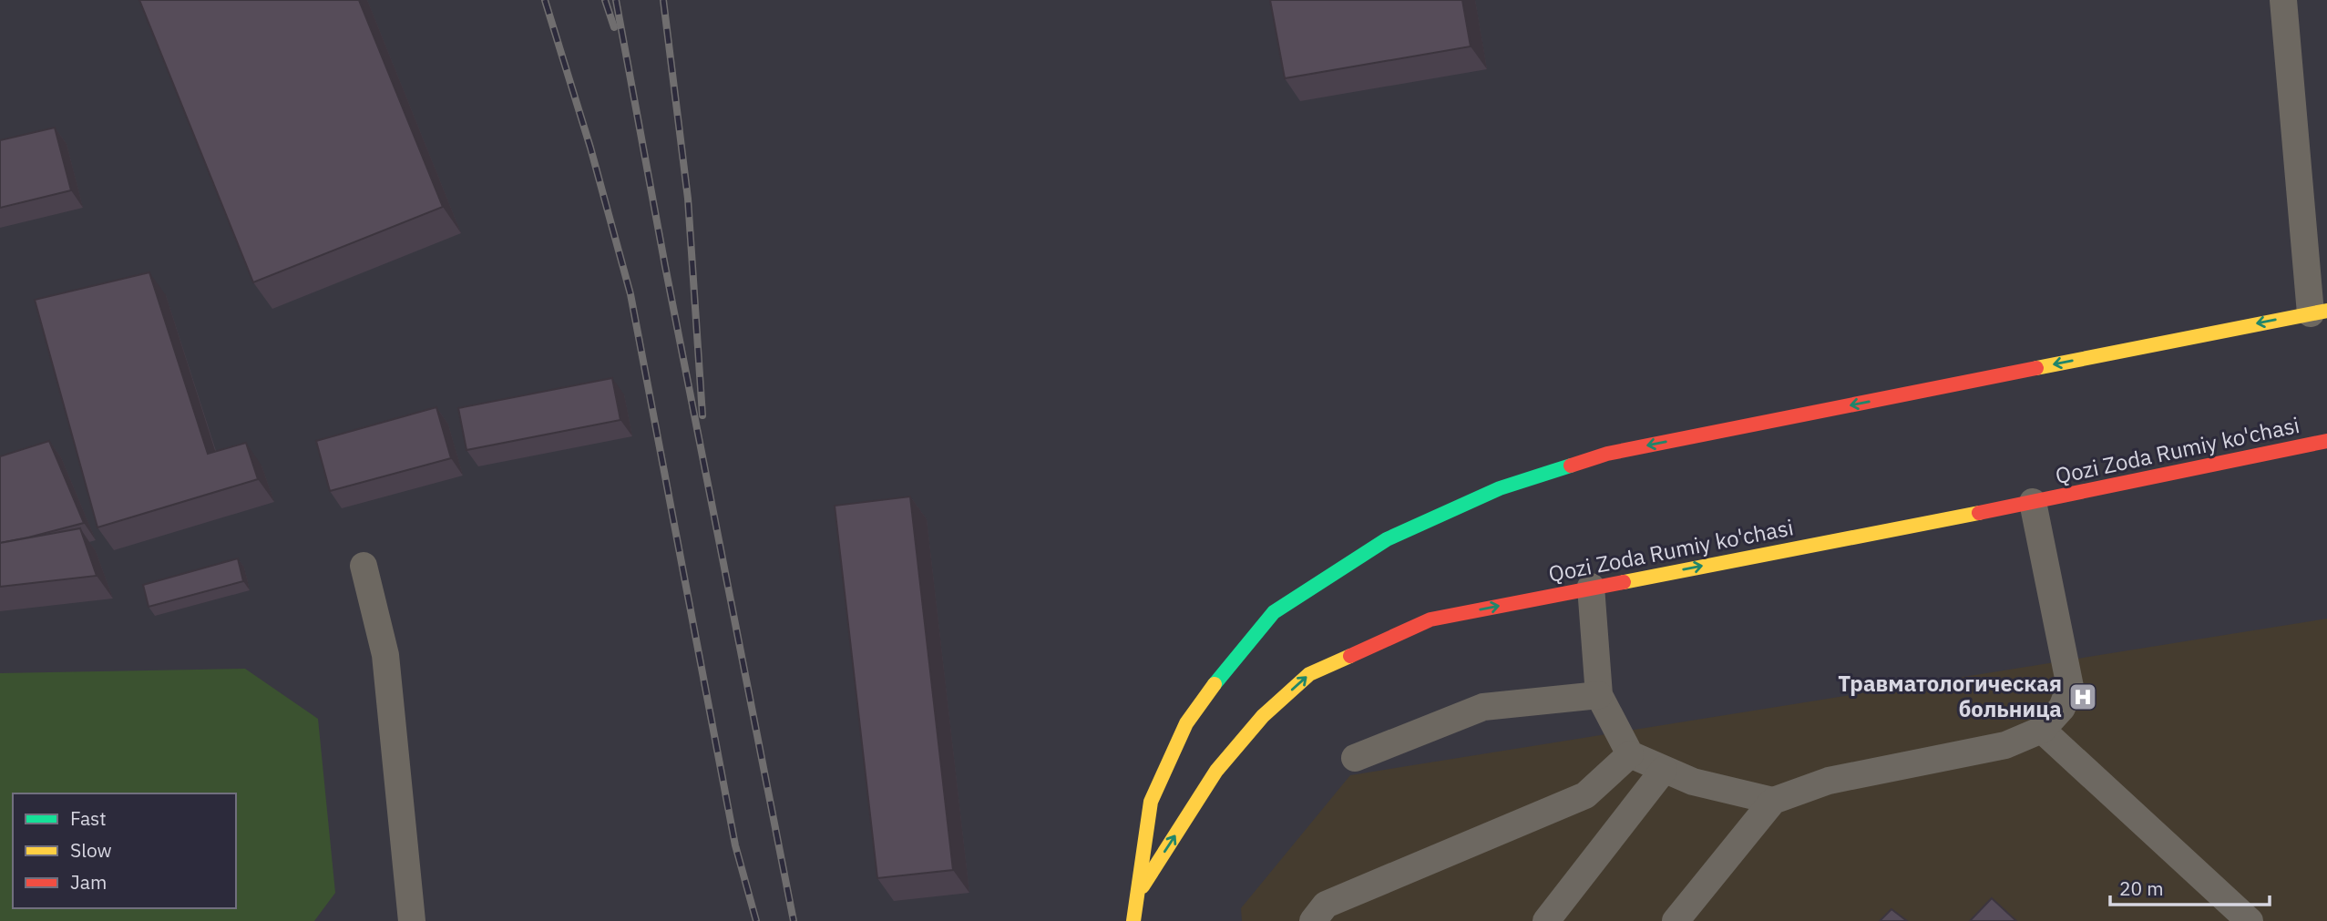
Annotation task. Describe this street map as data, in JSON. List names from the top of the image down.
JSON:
{
  "streets": {
    "street": ["Qozi Zoda Rumiy ko'chasi"]
  },
  "places": {
    "hospital": ["Травматологическая больница"]
  },
  "legend": ["Fast", "Slow", "Jam"],
  "scale_bar": "20 m"
}
